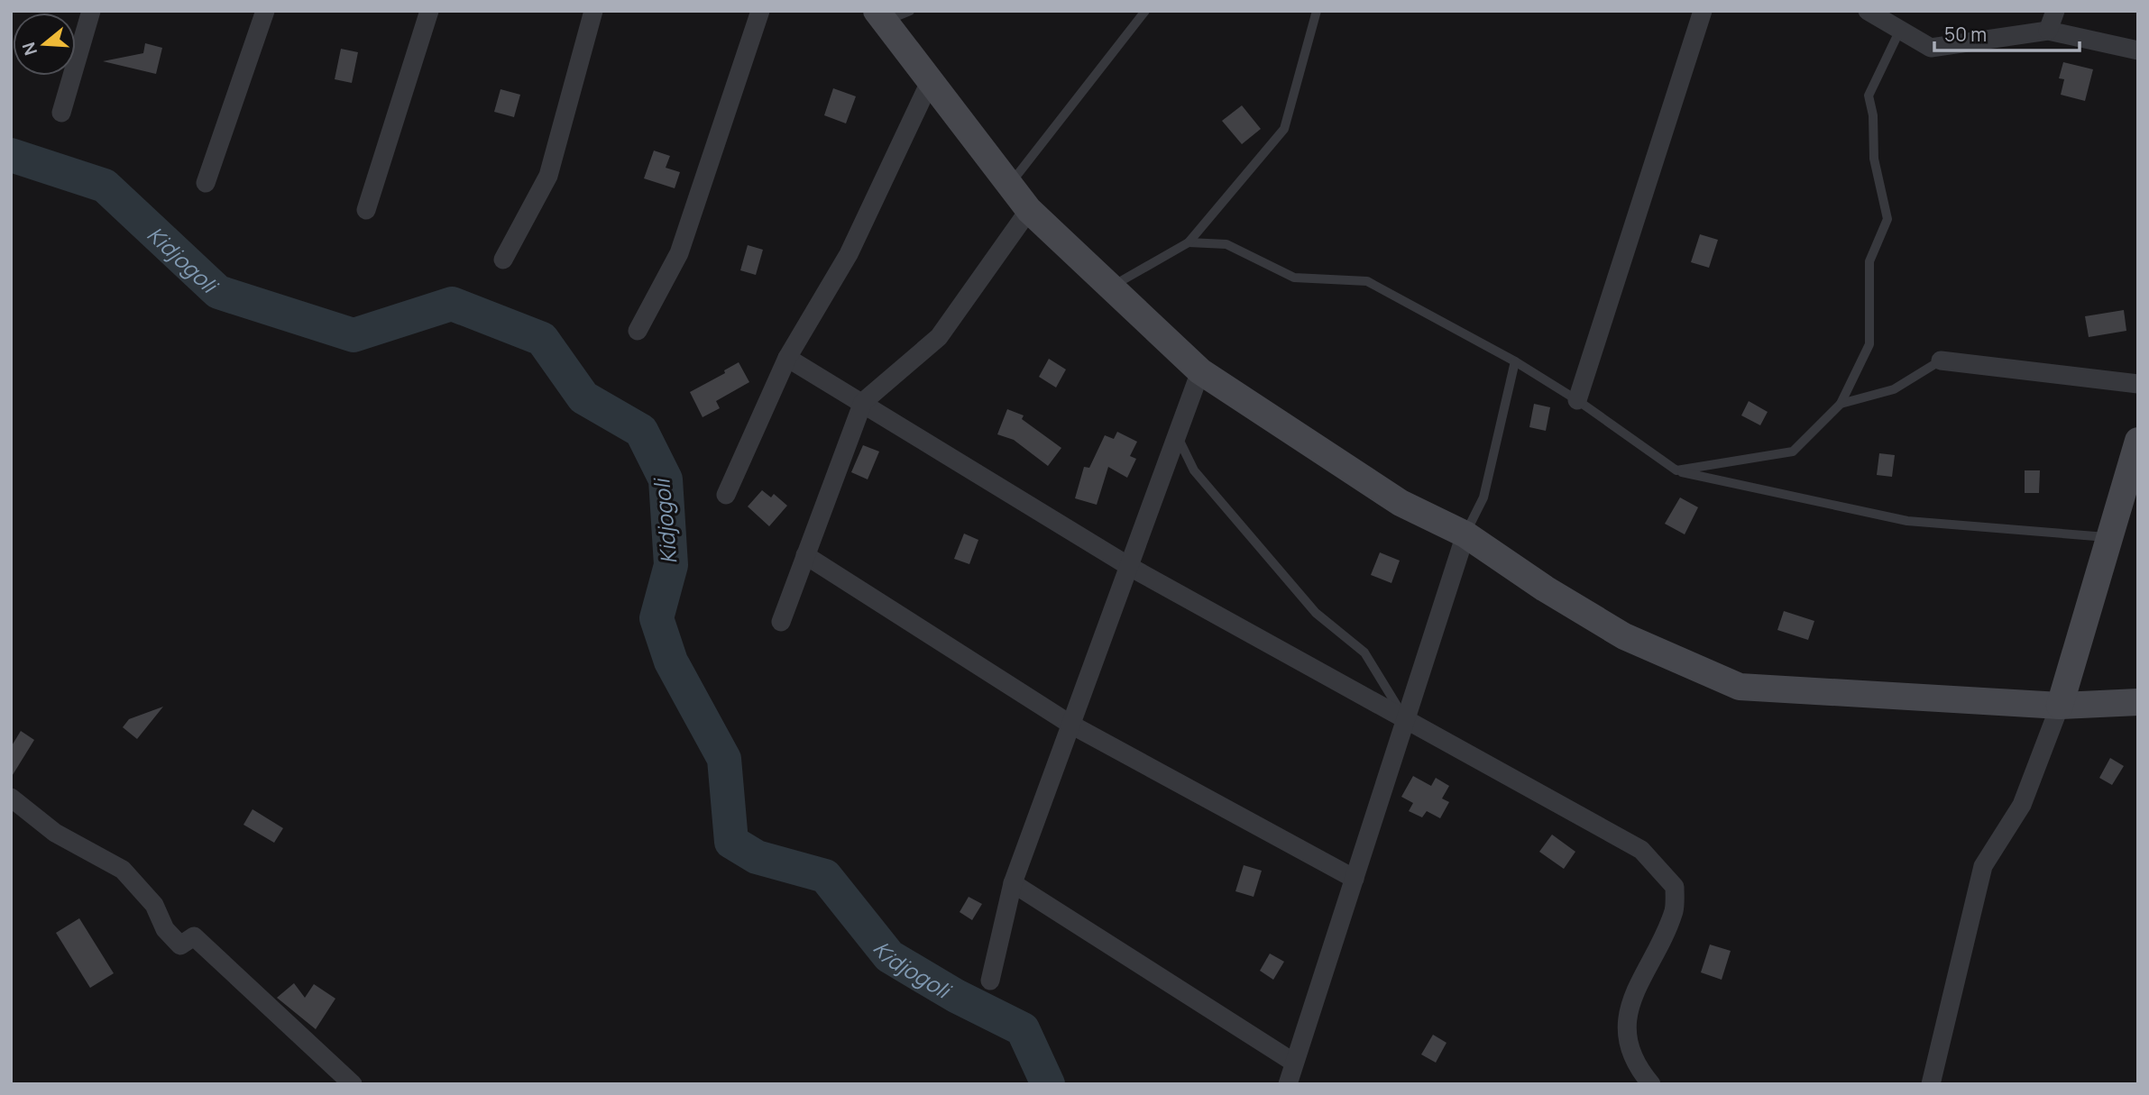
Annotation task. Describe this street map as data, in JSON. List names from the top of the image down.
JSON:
{
  "water": ["Kidjogoli"],
  "scale_bar": "50 m",
  "north": "left"
}
